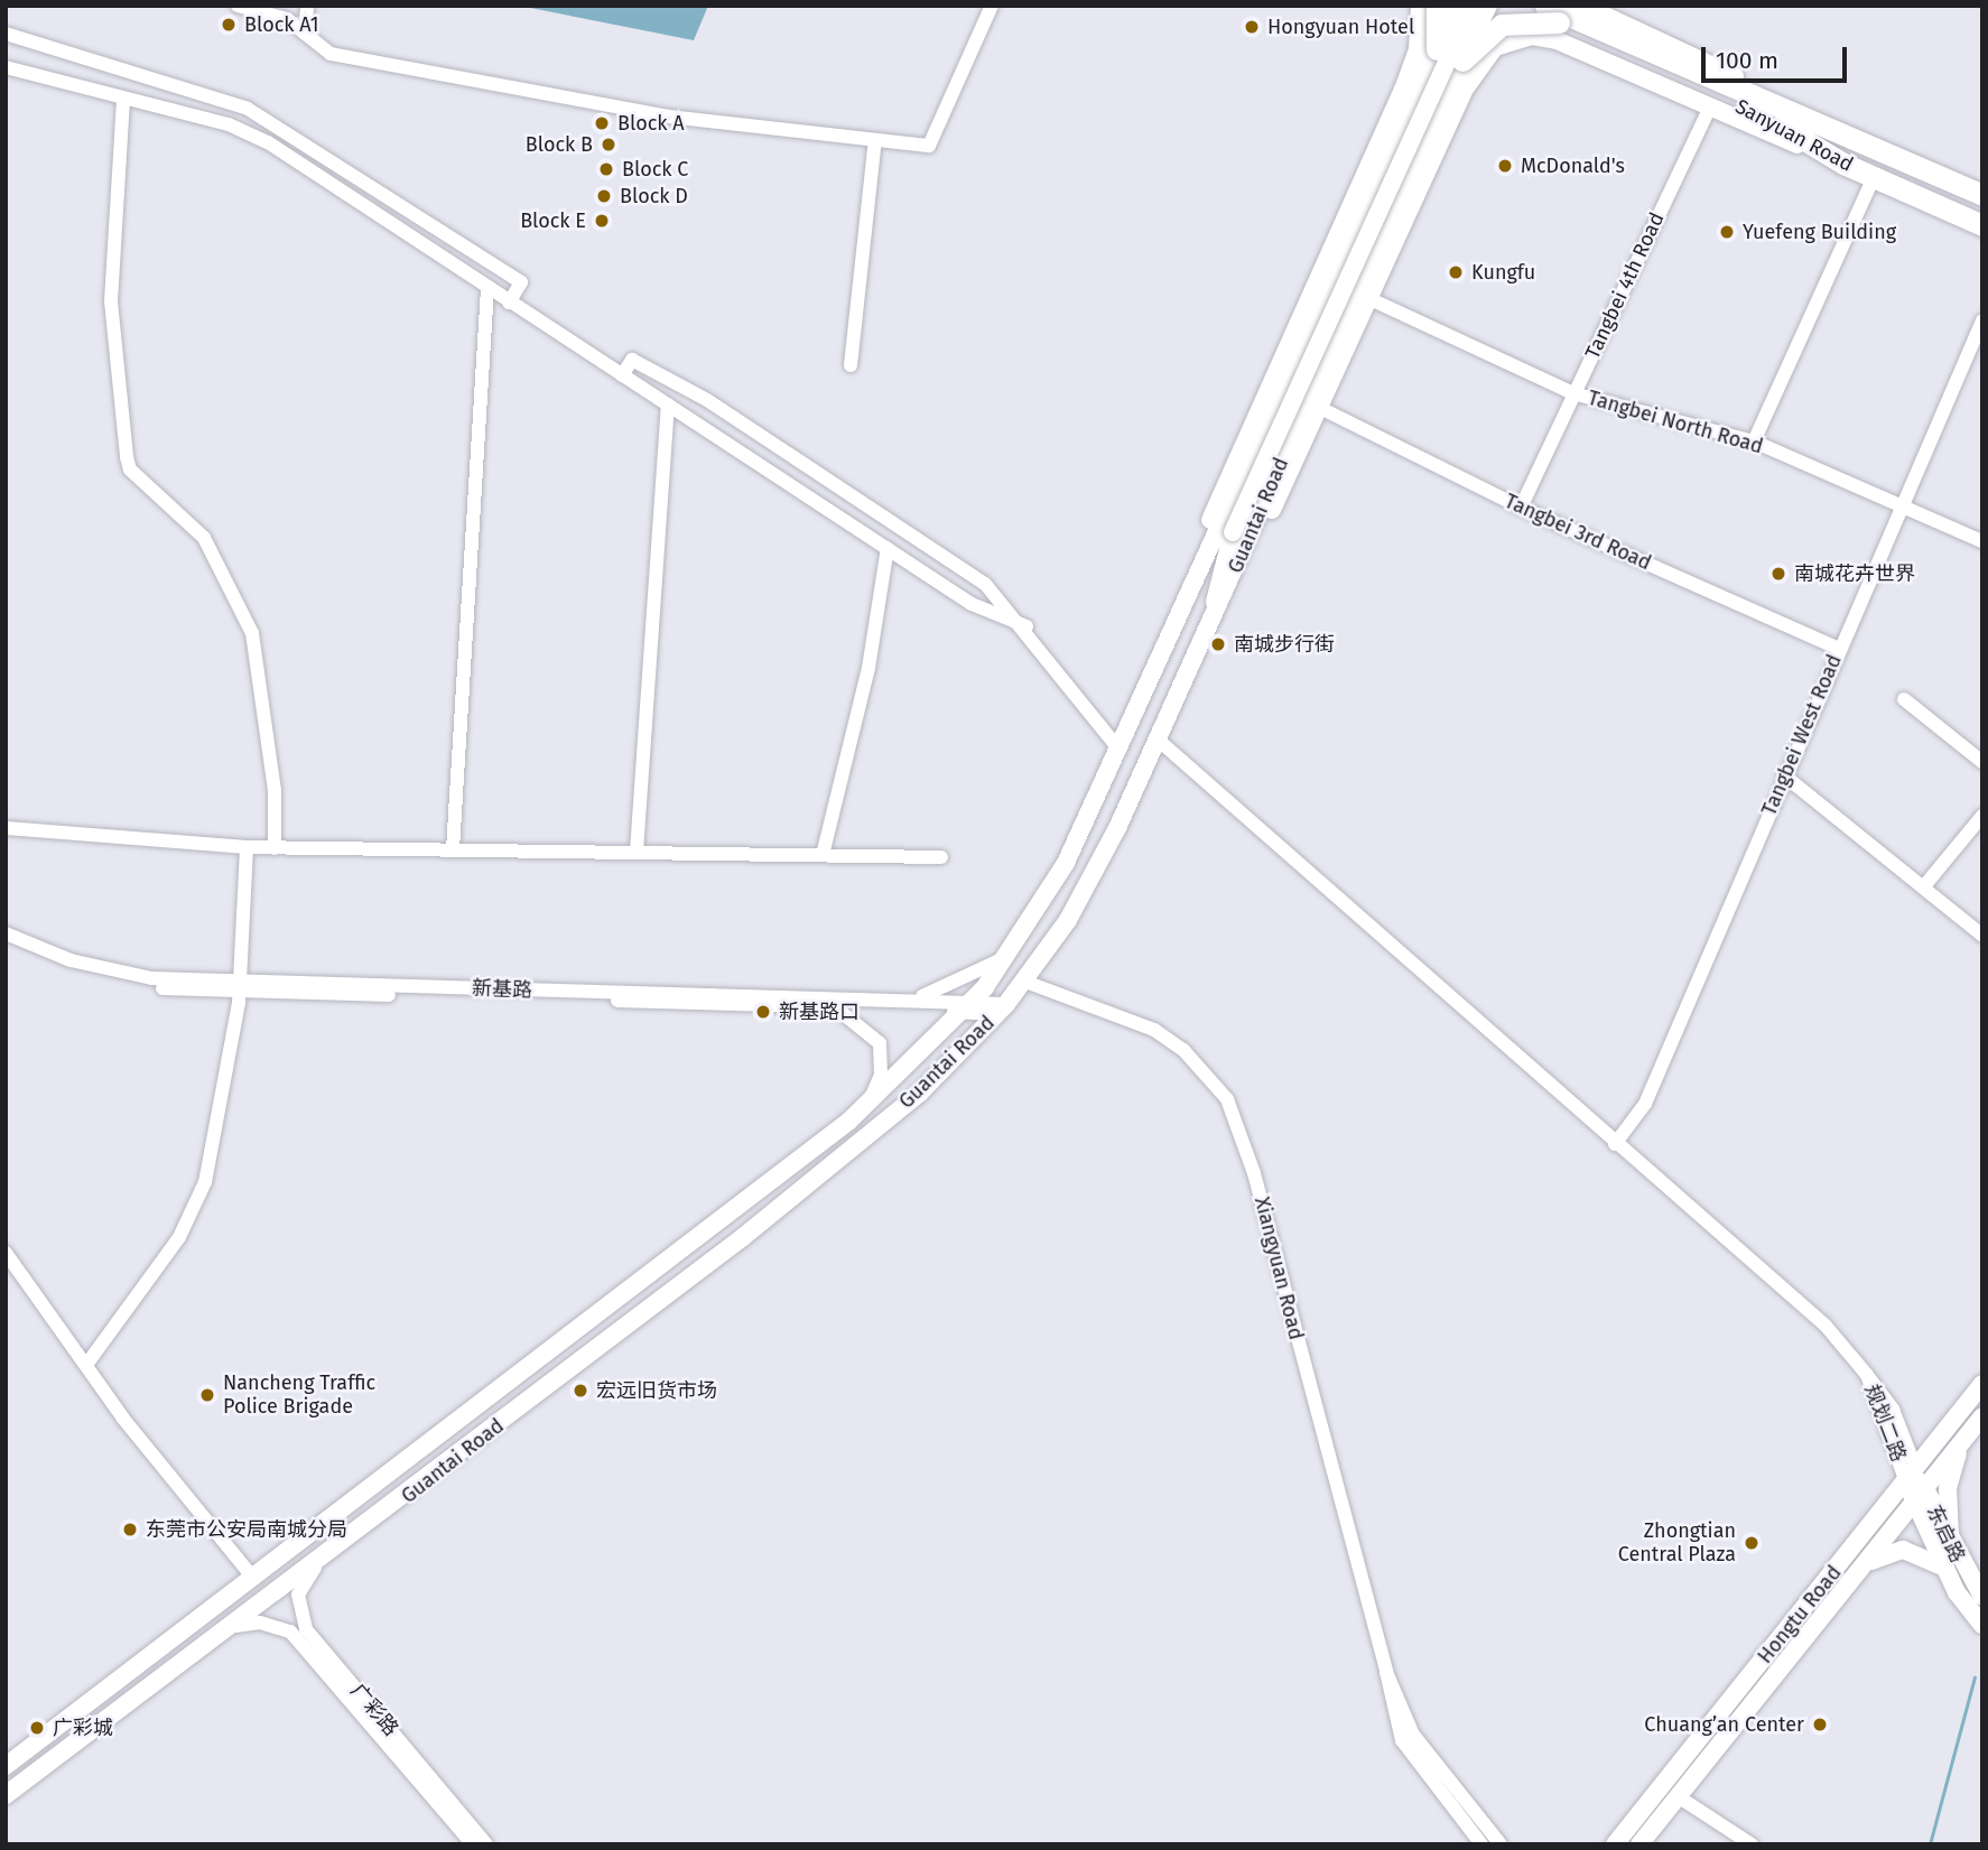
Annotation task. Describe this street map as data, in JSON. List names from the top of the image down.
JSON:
{
  "streets": {
    "highway": ["Sanyuan Road"],
    "main road": [
      "Guantai Road",
      "规划二路",
      "东启路",
      "Hongtu Road"
    ],
    "street": [
      "Tangbei 4th Road",
      "Tangbei North Road",
      "Tangbei 3rd Road",
      "Tangbei West Road",
      "新基路",
      "Xiangyuan Road",
      "广彩路"
    ]
  },
  "crossings": [
    ["Tangbei 4th Road", "Tangbei North Road"],
    ["Tangbei 4th Road", "Tangbei 3rd Road"],
    ["Tangbei North Road", "Tangbei West Road"],
    ["Guantai Road", "新基路"],
    ["Guantai Road", "Xiangyuan Road"],
    ["Guantai Road", "规划二路"],
    ["Guantai Road", "广彩路"],
    ["Tangbei 3rd Road", "Tangbei West Road"],
    ["Tangbei West Road", "规划二路"],
    ["规划二路", "东启路"],
    ["规划二路", "Hongtu Road"],
    ["东启路", "Hongtu Road"]
  ],
  "places": [
    "Block A1",
    "Hongyuan Hotel",
    "Block A",
    "Block B",
    "McDonald's",
    "Block C",
    "Block D",
    "Block E",
    "Yuefeng Building",
    "Kungfu",
    "南城花卉世界",
    "南城步行街",
    "新基路口",
    "宏远旧货市场",
    "Nancheng Traffic Police Brigade",
    "东莞市公安局南城分局",
    "Zhongtian Central Plaza",
    "Chuang’an Center",
    "广彩城"
  ],
  "scale_bar": "100 m"
}
